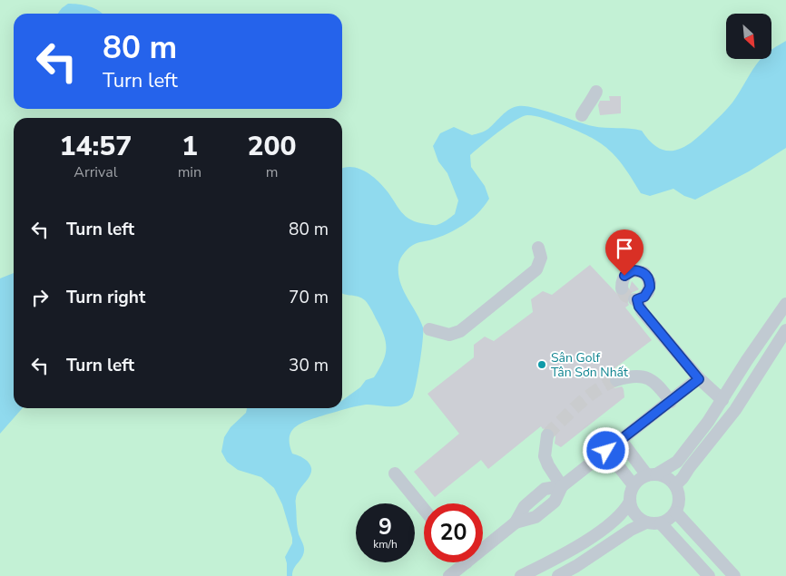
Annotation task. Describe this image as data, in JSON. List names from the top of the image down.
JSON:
{
  "places": ["Sân Golf Tân Sơn Nhất"],
  "north": "bottom right",
  "page": {
    "turn": ["80 m", "Turn left"],
    "eta": [
      "14:57",
      "Arrival",
      "1",
      "min",
      "200",
      "m"
    ],
    "list": [
      {
        "name": "Turn left",
        "value": "80 m"
      },
      {
        "name": "Turn right",
        "value": "70 m"
      },
      {
        "name": "Turn left",
        "value": "30 m"
      }
    ],
    "speed": "9 km/h",
    "limit": "20"
  }
}
